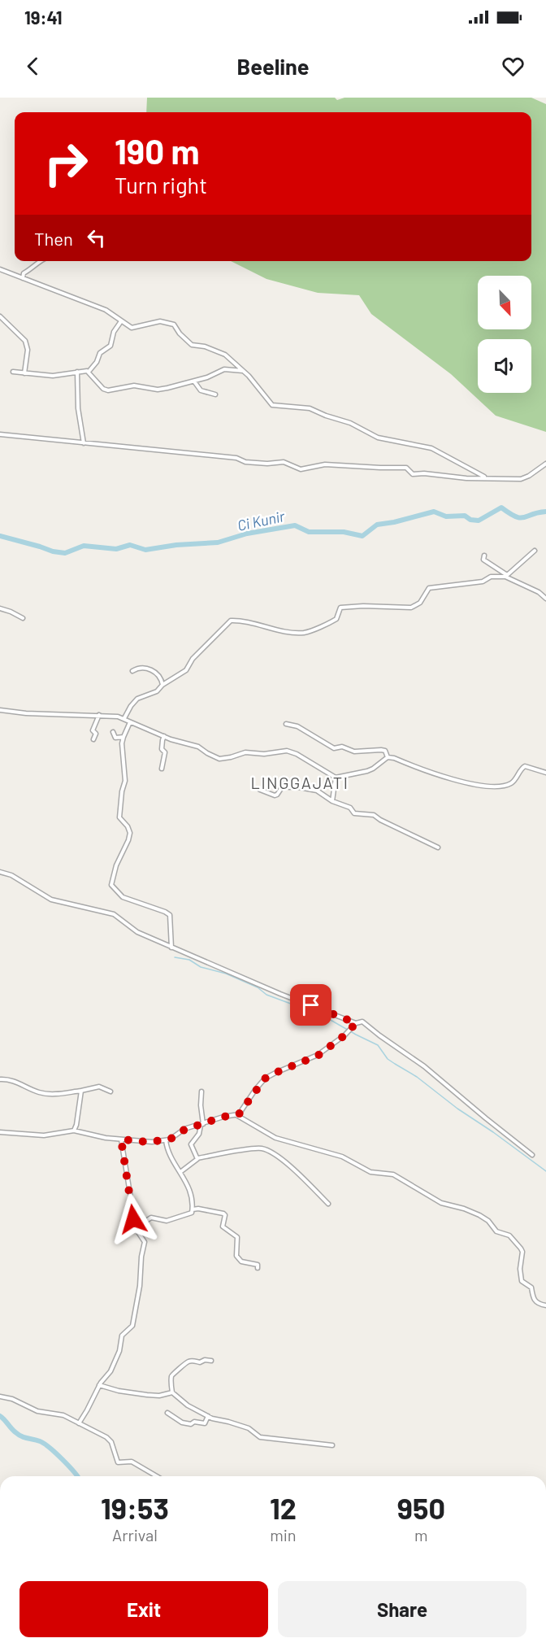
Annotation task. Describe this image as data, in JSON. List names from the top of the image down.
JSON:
{
  "districts": ["LINGGAJATI"],
  "water": ["Ci Kunir"],
  "north": "bottom right",
  "page": {
    "status": "19:41",
    "header": "Beeline",
    "turn": ["190 m", "Turn right"],
    "then": "Then",
    "eta": [
      "19:53",
      "Arrival",
      "12",
      "min",
      "950",
      "m"
    ],
    "buttons": ["Exit", "Share"]
  }
}
